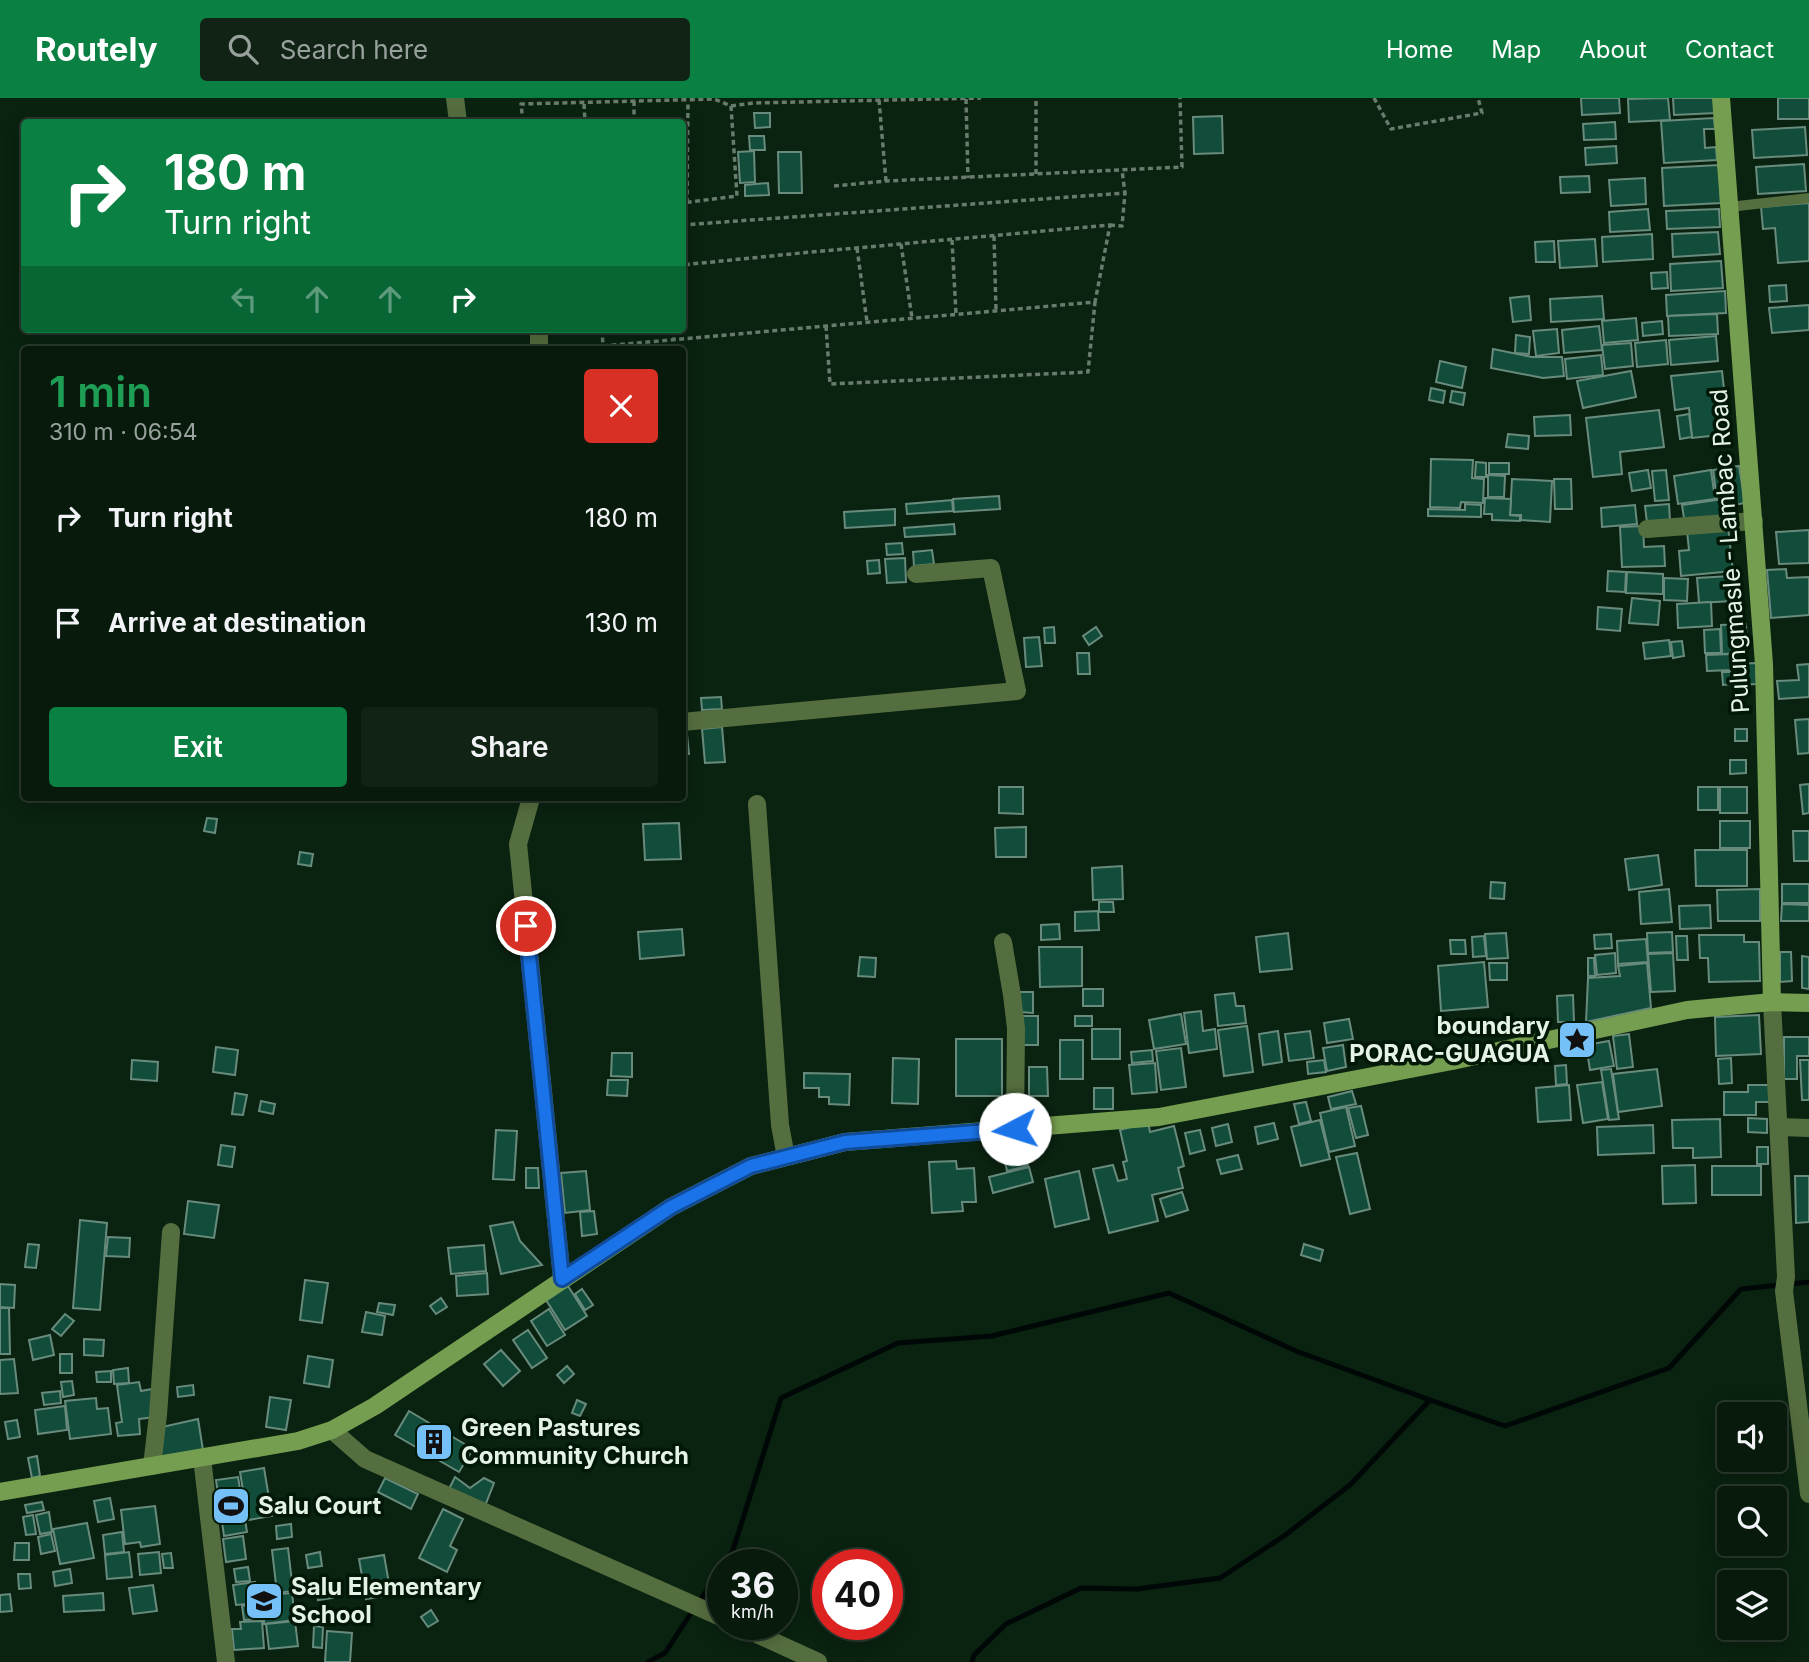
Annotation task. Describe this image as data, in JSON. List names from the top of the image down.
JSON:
{
  "streets": {
    "street": ["Pulungmasle - Lambac Road"]
  },
  "places": {
    "place": ["boundary PORAC-GUAGUA"],
    "building": ["Green Pastures Community Church"],
    "sports": ["Salu Court"],
    "school or university": ["Salu Elementary School"]
  },
  "page": {
    "header": "Routely",
    "search": "Search here",
    "nav": [
      "Home",
      "Map",
      "About",
      "Contact"
    ],
    "turn": ["180 m", "Turn right"],
    "heading": ["1 min", "310 m · 06:54"],
    "list": [
      {
        "name": "Turn right",
        "value": "180 m"
      },
      {
        "name": "Arrive at destination",
        "value": "130 m"
      }
    ],
    "buttons": ["Exit", "Share"],
    "speed": "36 km/h",
    "limit": "40"
  }
}
